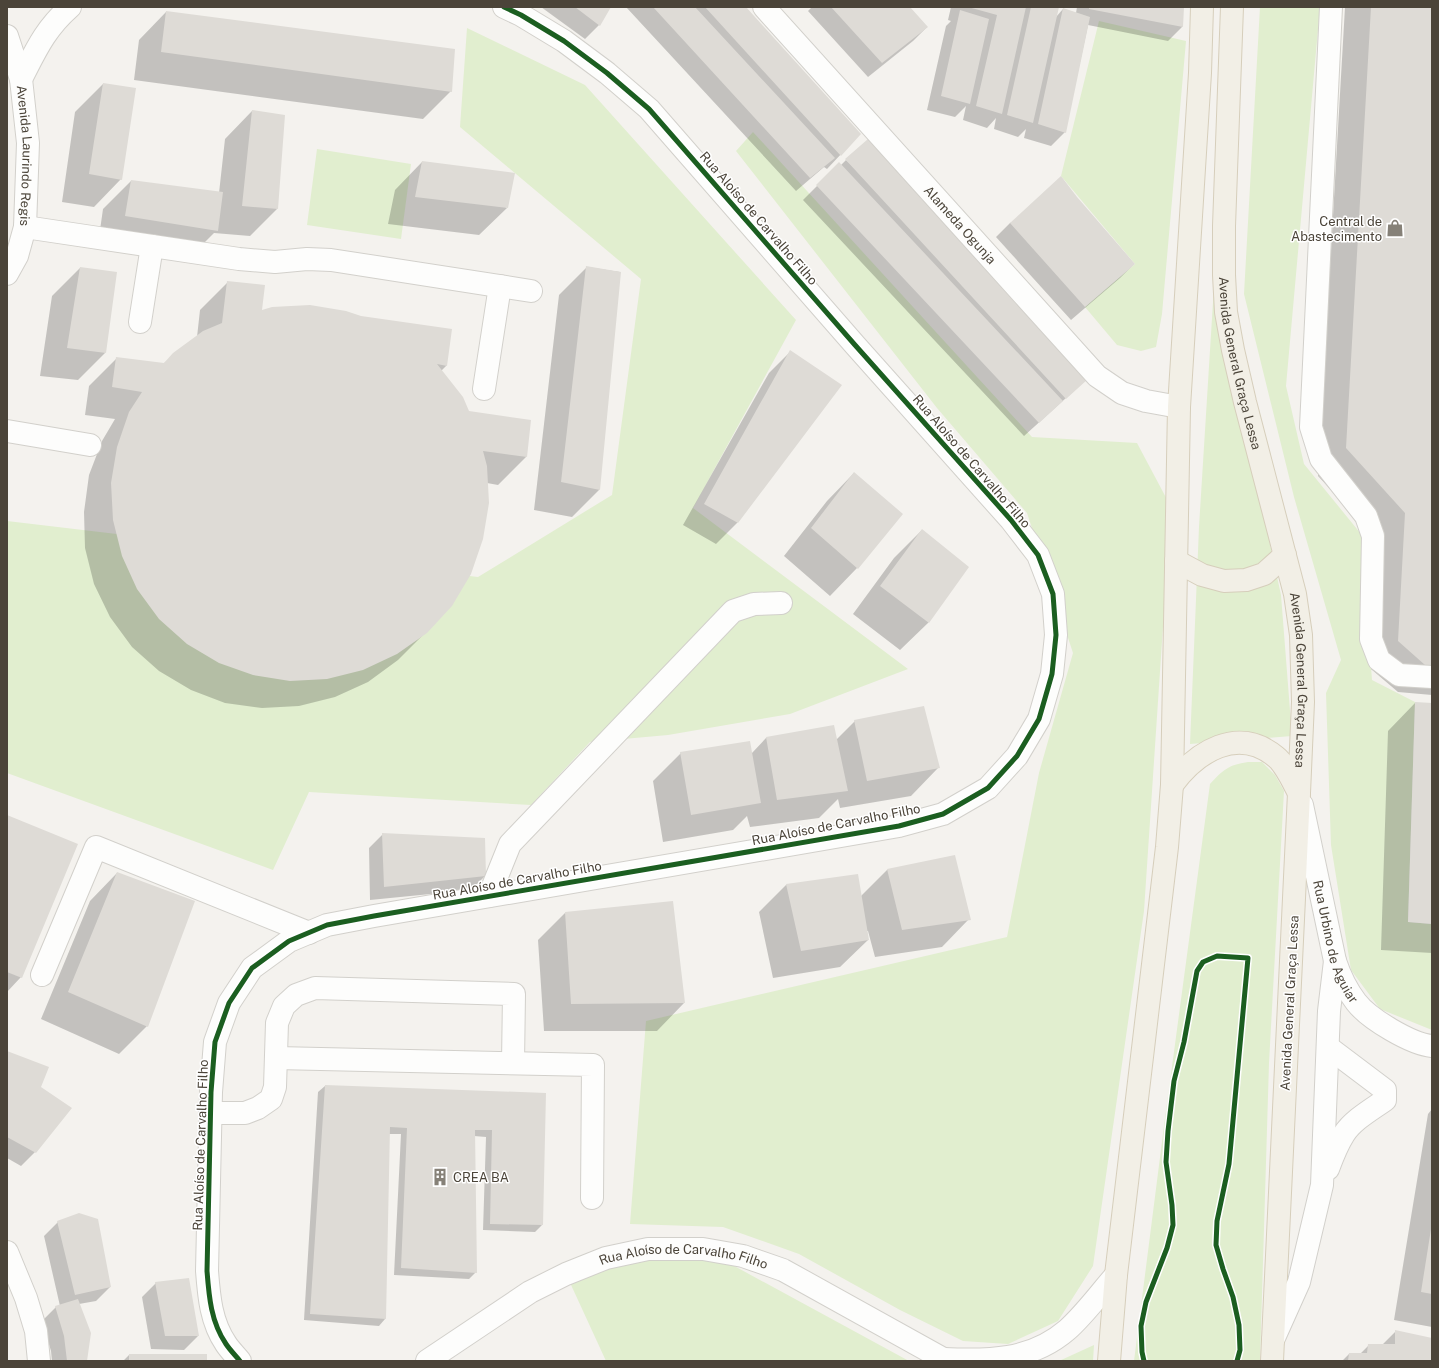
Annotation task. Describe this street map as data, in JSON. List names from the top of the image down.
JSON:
{
  "streets": {
    "main road": ["Avenida General Graça Lessa"],
    "street": [
      "Avenida Laurindo Regis",
      "Rua Aloíso de Carvalho Filho",
      "Alameda Ogunja",
      "Rua Urbino de Aguiar"
    ]
  },
  "crossings": [
    ["Avenida General Graça Lessa", "Rua Urbino de Aguiar"]
  ],
  "places": {
    "shop": ["Central de Abastecimento"],
    "building": ["CREA BA"]
  }
}
